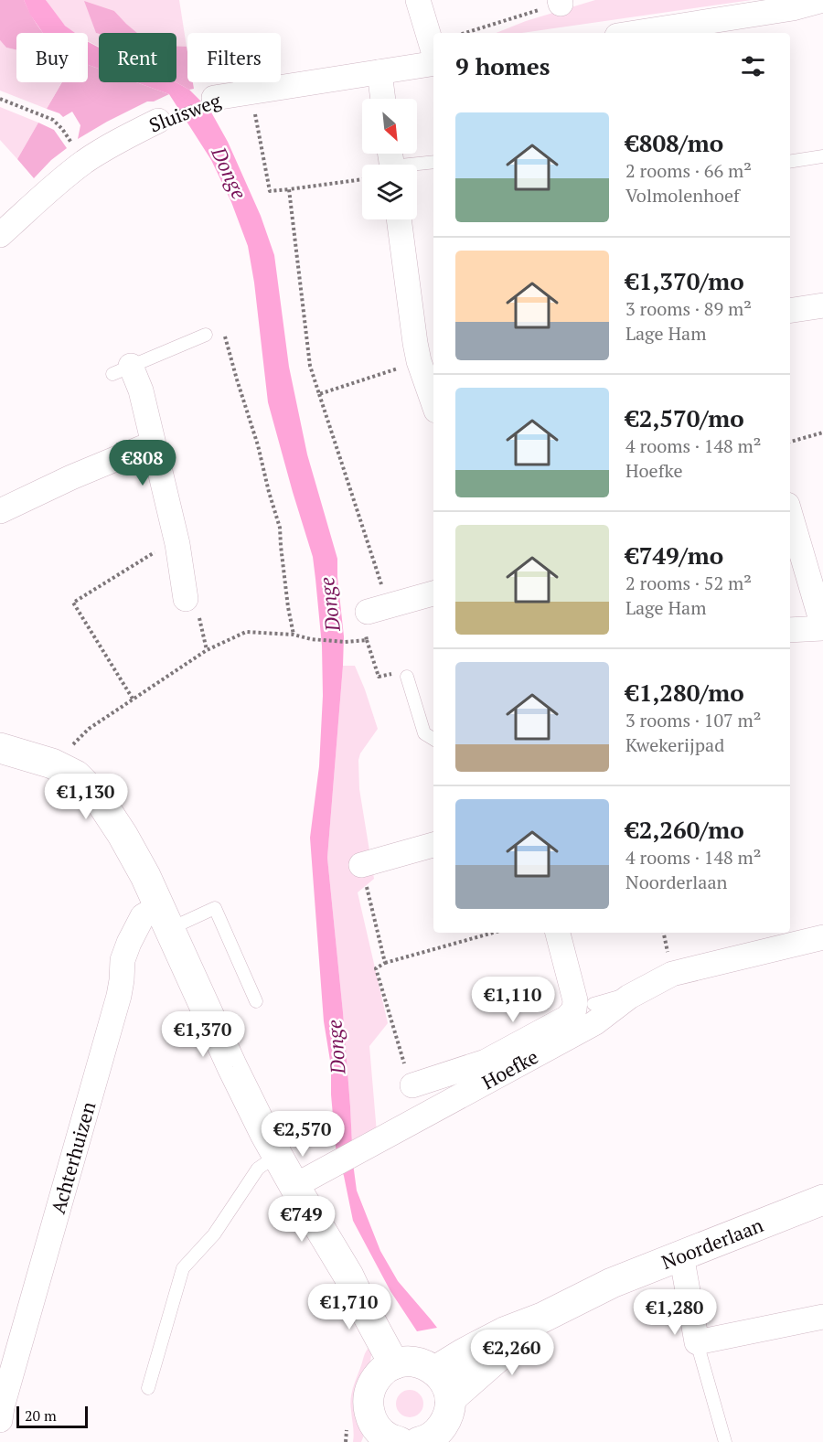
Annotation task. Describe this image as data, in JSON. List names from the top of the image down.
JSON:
{
  "streets": {
    "street": [
      "Sluisweg",
      "Hoefke",
      "Achterhuizen",
      "Noorderlaan"
    ]
  },
  "water": ["Donge"],
  "scale_bar": "20 m",
  "north": "bottom right",
  "page": {
    "chip": ["Buy", "Rent", "Filters"],
    "heading": "9 homes",
    "list": [
      {
        "name": "€808/mo",
        "note": "2 rooms · 66 m² · Volmolenhoef"
      },
      {
        "name": "€1,370/mo",
        "note": "3 rooms · 89 m² · Lage Ham"
      },
      {
        "name": "€2,570/mo",
        "note": "4 rooms · 148 m² · Hoefke"
      },
      {
        "name": "€749/mo",
        "note": "2 rooms · 52 m² · Lage Ham"
      },
      {
        "name": "€1,280/mo",
        "note": "3 rooms · 107 m² · Kwekerijpad"
      },
      {
        "name": "€2,260/mo",
        "note": "4 rooms · 148 m² · Noorderlaan"
      }
    ],
    "price": [
      "€808",
      "€1,130",
      "€1,110",
      "€1,370",
      "€2,570",
      "€749",
      "€1,710",
      "€1,280",
      "€2,260"
    ],
    "scale": "20 m"
  }
}
